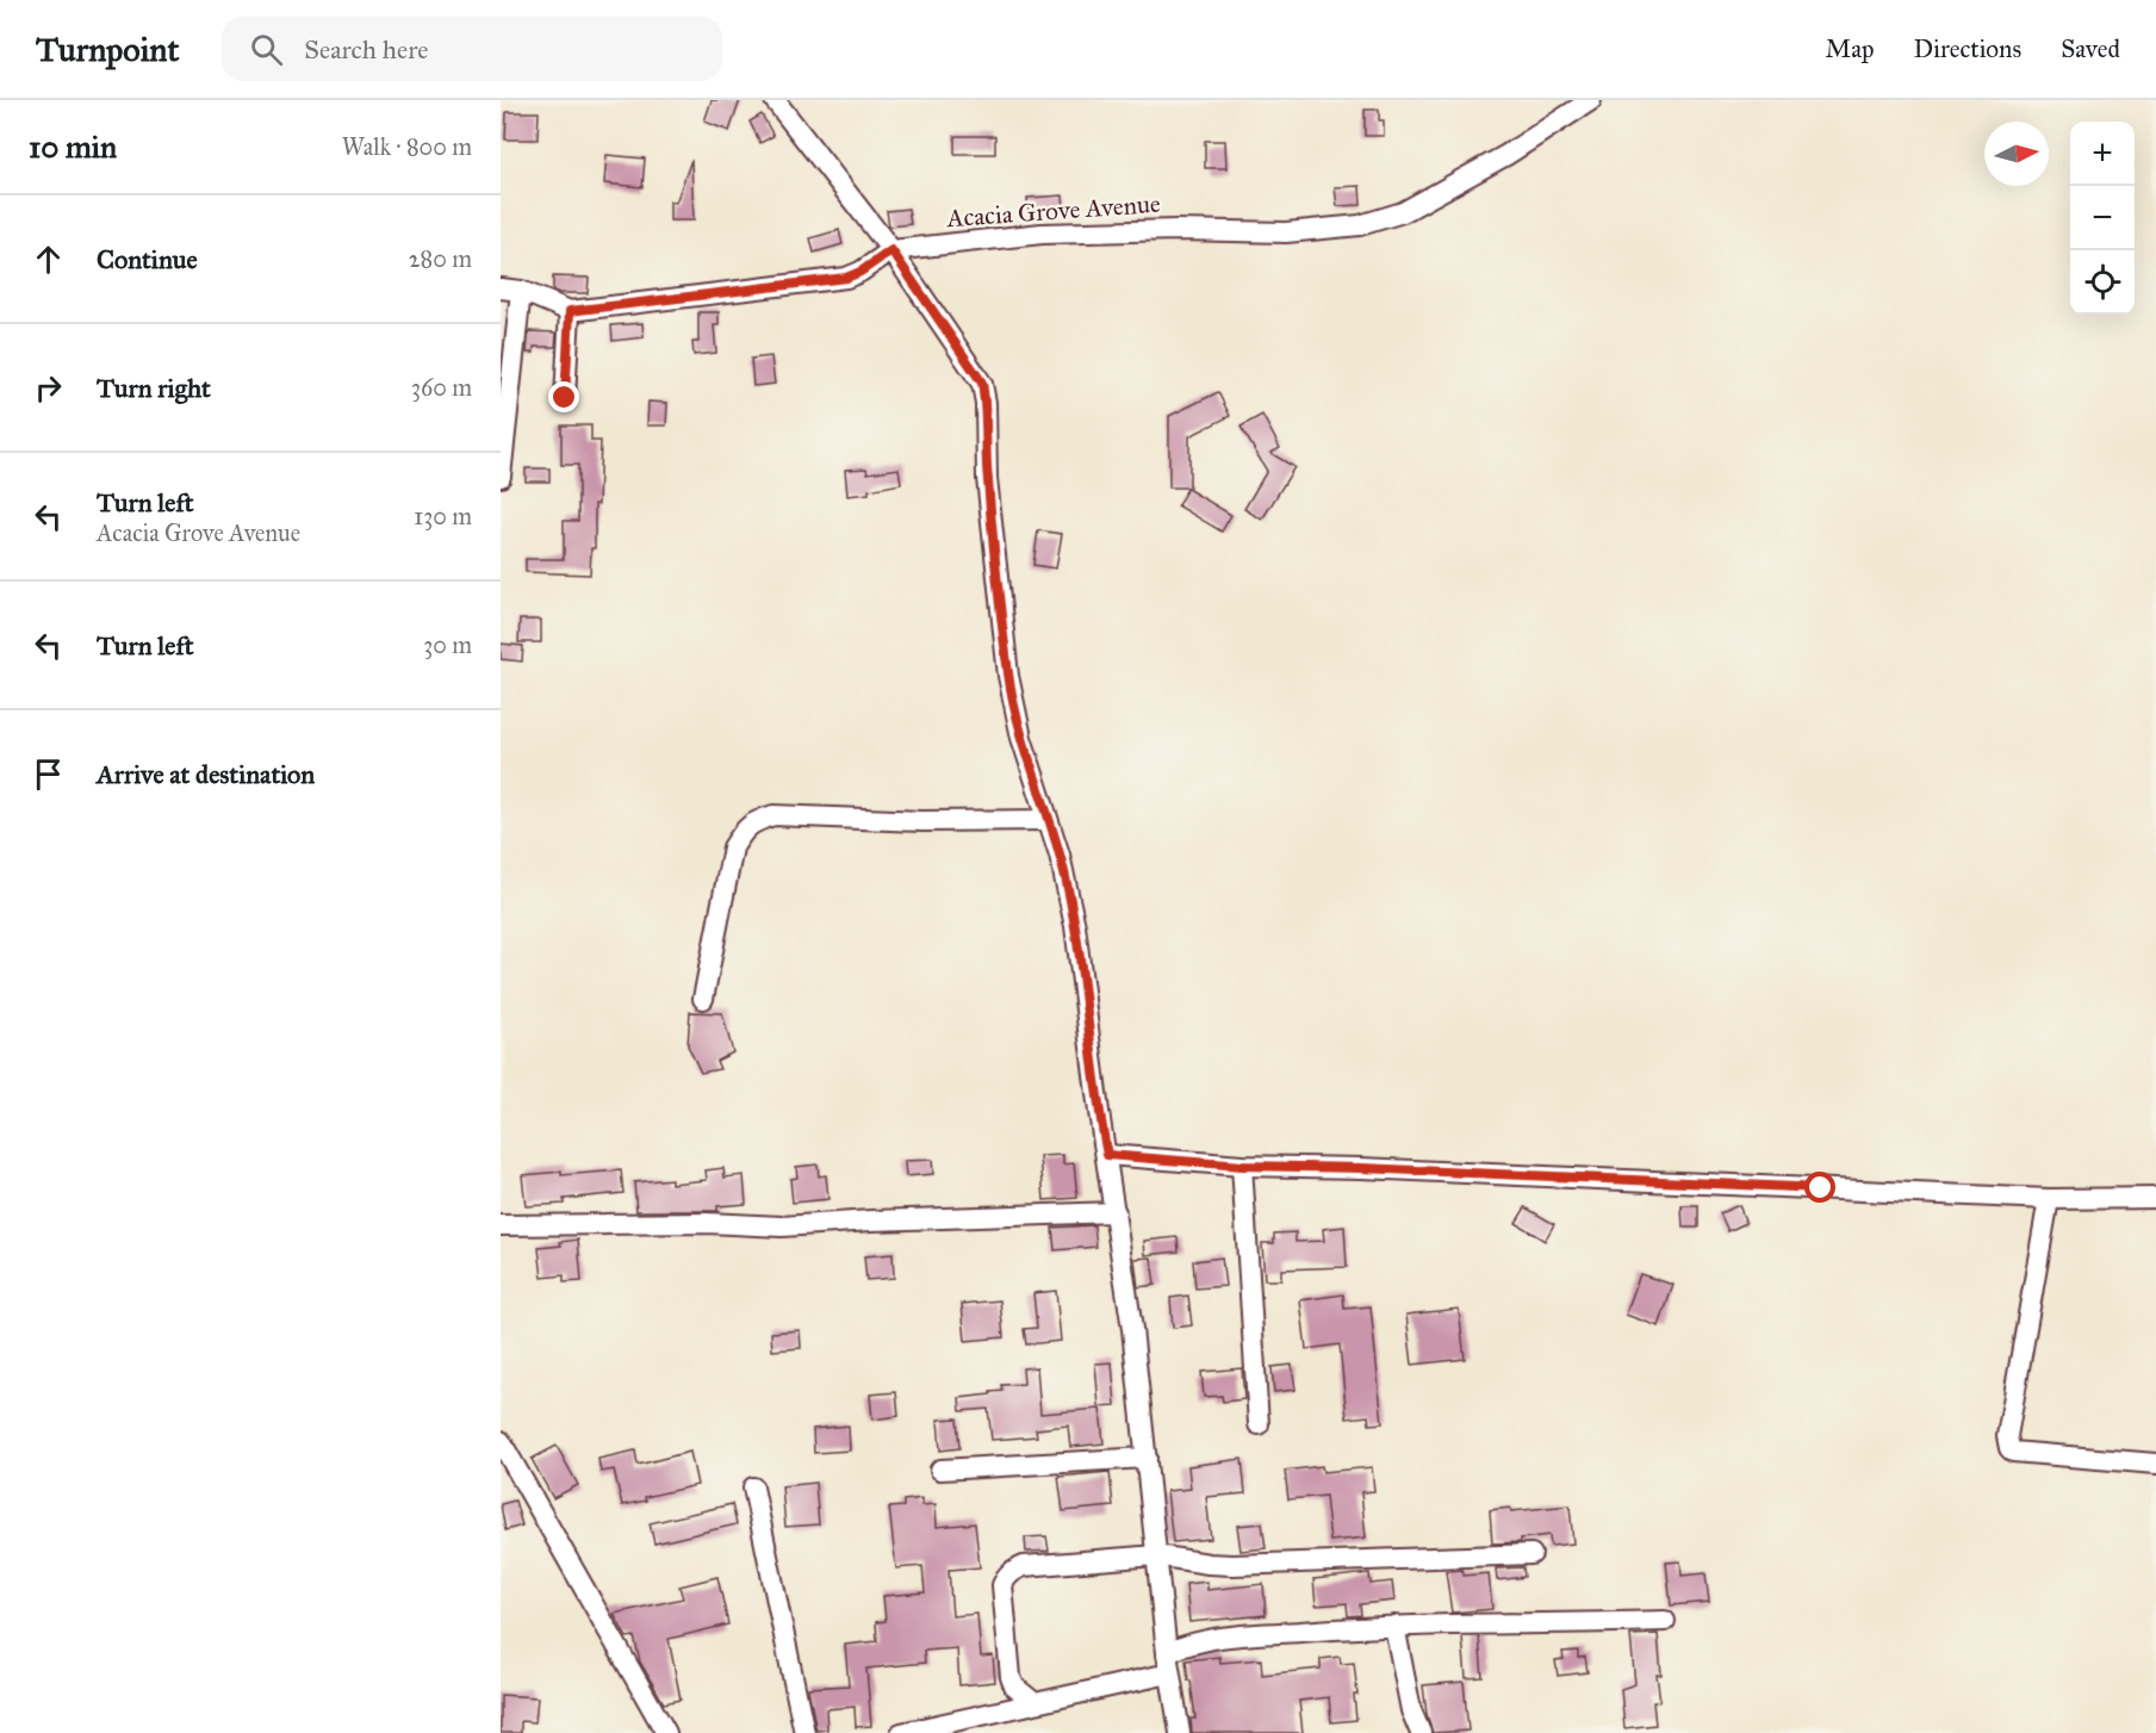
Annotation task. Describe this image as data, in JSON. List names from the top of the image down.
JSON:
{
  "streets": {
    "street": ["Acacia Grove Avenue"]
  },
  "north": "right",
  "page": {
    "header": "Turnpoint",
    "search": "Search here",
    "nav": ["Map", "Directions", "Saved"],
    "heading": ["10 min", "Walk · 800 m"],
    "map_buttons": ["+", "−"],
    "list": [
      ["Continue", "280 m"],
      ["Turn right", "360 m"],
      ["Turn left", "Acacia Grove Avenue", "130 m"],
      ["Turn left", "30 m"],
      "Arrive at destination"
    ]
  }
}
